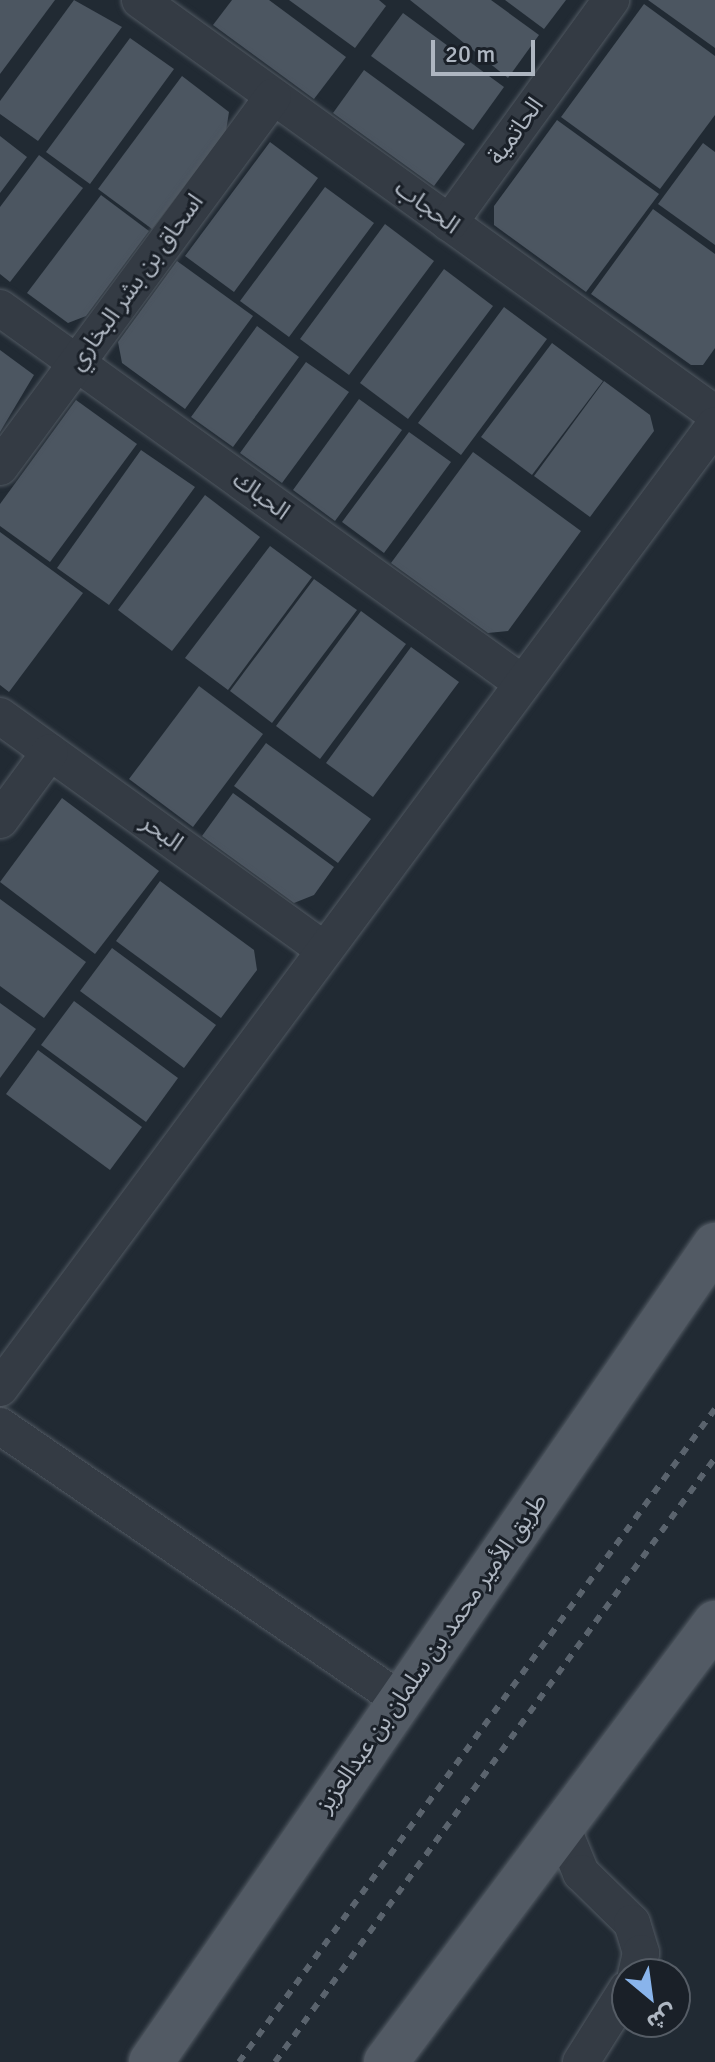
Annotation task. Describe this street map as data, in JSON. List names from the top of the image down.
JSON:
{
  "streets": {
    "main road": ["طريق الأمير محمد بن سلمان بن عبدالعزيز"],
    "street": [
      "الحاتمية",
      "الحجاب",
      "اسحاق بن بشر البخاري",
      "الحباك",
      "البحر"
    ]
  },
  "crossings": [
    ["الحاتمية", "الحجاب"],
    ["الحجاب", "اسحاق بن بشر البخاري"],
    ["اسحاق بن بشر البخاري", "الحباك"]
  ],
  "scale_bar": "20 m",
  "north": "bottom right"
}
